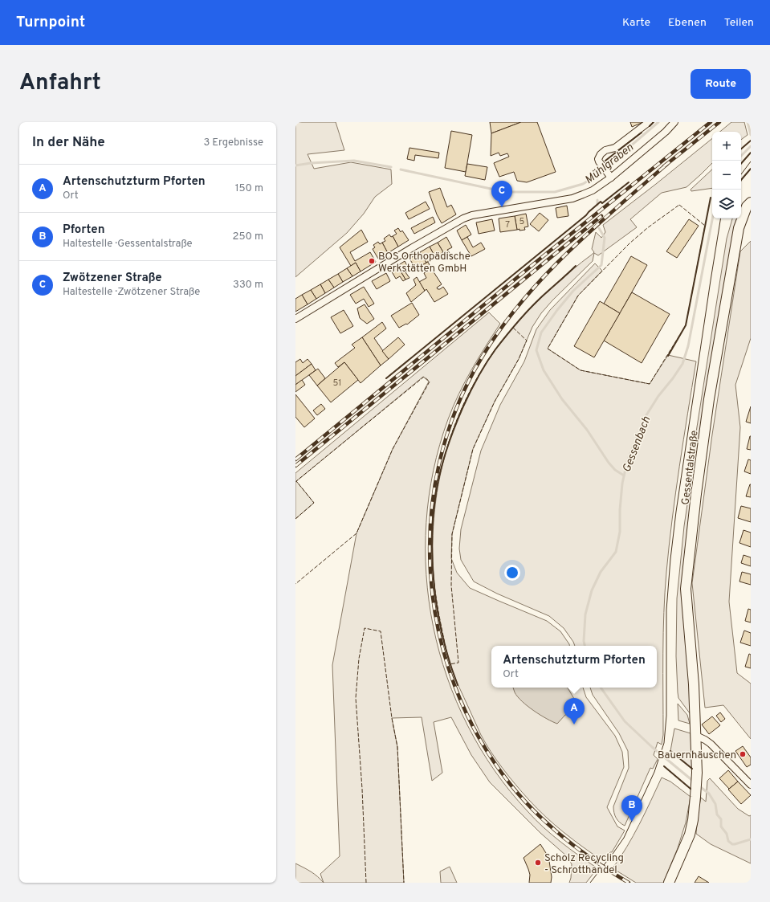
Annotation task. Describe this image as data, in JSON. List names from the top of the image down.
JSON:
{
  "streets": {
    "main road": ["Gessentalstraße"]
  },
  "water": ["Mühlgraben", "Gessenbach"],
  "places": ["BOS Orthopädische Werkstätten GmbH", "Bauernhäuschen", "Scholz Recycling - Schrotthandel"],
  "house_numbers": ["5", "7", "51"],
  "page": {
    "header": "Turnpoint",
    "nav": ["Karte", "Ebenen", "Teilen"],
    "title": "Anfahrt",
    "buttons": "Route",
    "heading": ["In der Nähe", "3 Ergebnisse"],
    "map_buttons": ["+", "−"],
    "list": [
      {
        "mark": "A",
        "name": "Artenschutzturm Pforten",
        "note": "Ort",
        "value": "150 m"
      },
      {
        "mark": "B",
        "name": "Pforten",
        "note": "Haltestelle · Gessentalstraße",
        "value": "250 m"
      },
      {
        "mark": "C",
        "name": "Zwötzener Straße",
        "note": "Haltestelle · Zwötzener Straße",
        "value": "330 m"
      }
    ],
    "pins": ["C", "A", "B"],
    "popup": ["Artenschutzturm Pforten", "Ort"]
  }
}
